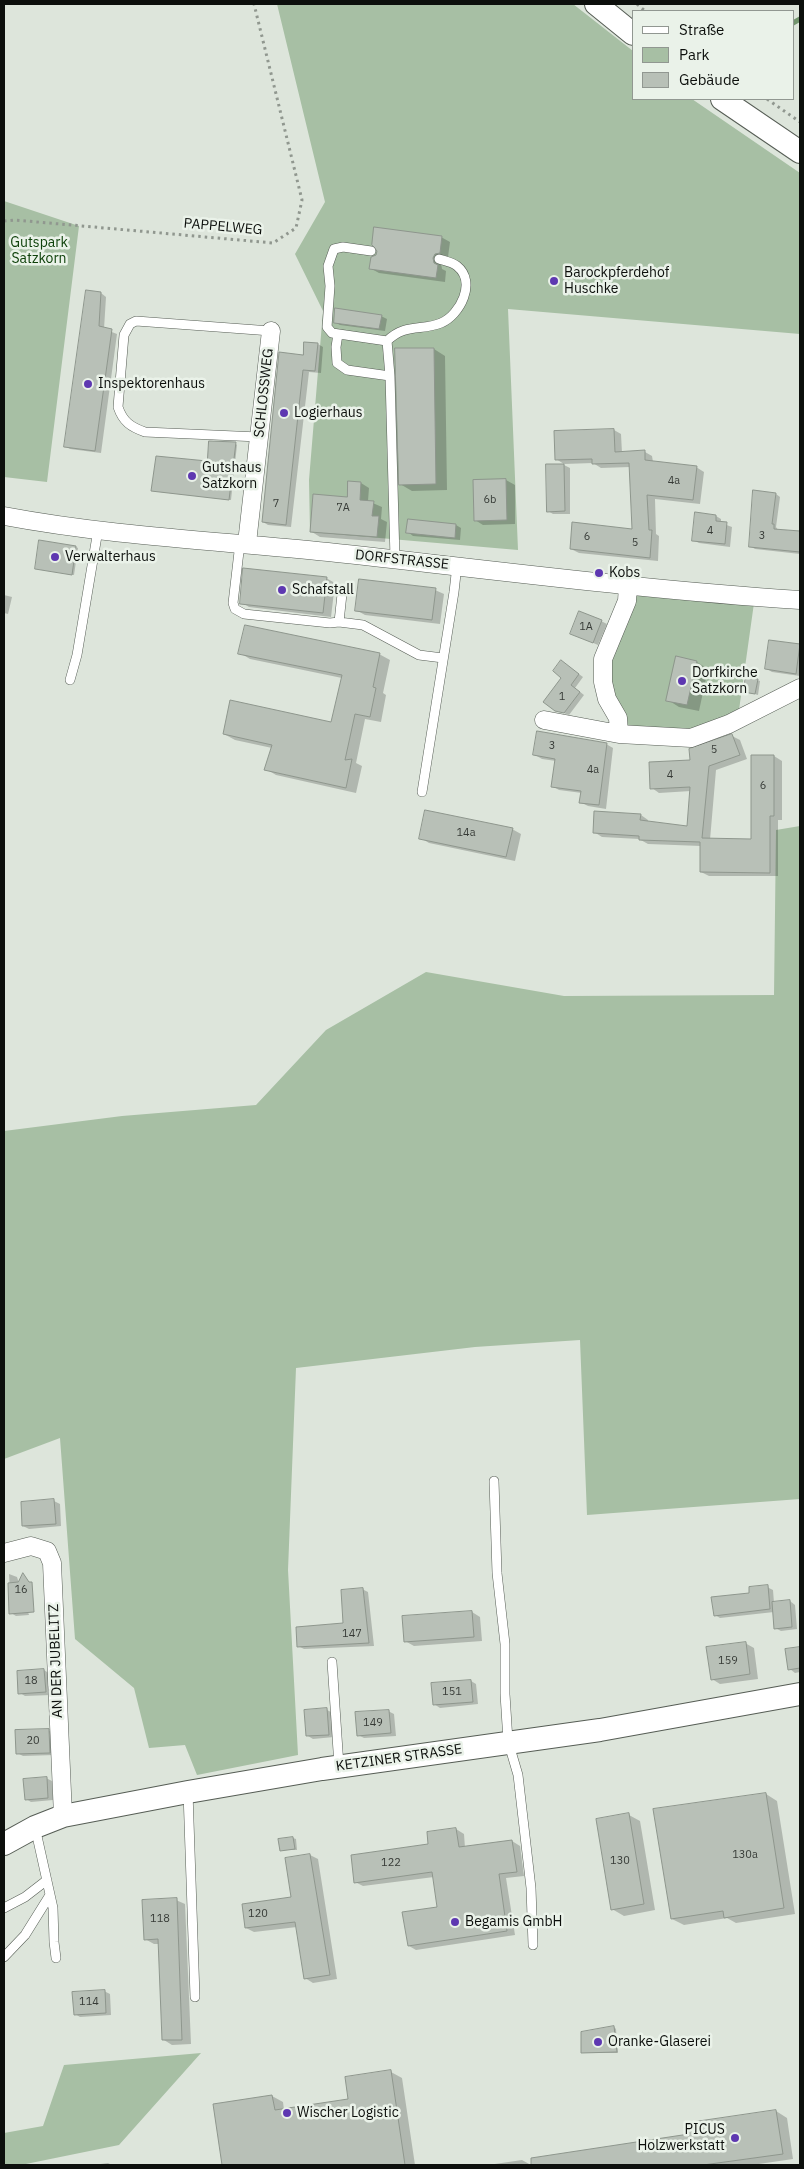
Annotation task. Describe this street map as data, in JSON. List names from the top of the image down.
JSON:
{
  "streets": {
    "street": [
      "SCHLOSSWEG",
      "DORFSTRASSE",
      "AN DER JUBELITZ",
      "KETZINER STRASSE"
    ],
    "path": ["PAPPELWEG"]
  },
  "crossings": [
    ["SCHLOSSWEG", "DORFSTRASSE"],
    ["AN DER JUBELITZ", "KETZINER STRASSE"]
  ],
  "parks": ["Gutspark Satzkorn"],
  "places": [
    "Barockpferdehof Huschke",
    "Inspektorenhaus",
    "Logierhaus",
    "Gutshaus Satzkorn",
    "Verwalterhaus",
    "Kobs",
    "Schafstall",
    "Dorfkirche Satzkorn",
    "Begamis GmbH",
    "Oranke-Glaserei",
    "Wischer Logistic",
    "PICUS Holzwerkstatt"
  ],
  "house_numbers": [
    "4a",
    "6b",
    "7",
    "7A",
    "4",
    "3",
    "6",
    "5",
    "1A",
    "1",
    "3",
    "5",
    "4a",
    "4",
    "6",
    "14a",
    "16",
    "147",
    "159",
    "18",
    "151",
    "149",
    "20",
    "130a",
    "130",
    "122",
    "120",
    "118",
    "114"
  ],
  "legend": ["Straße", "Park", "Gebäude"]
}
